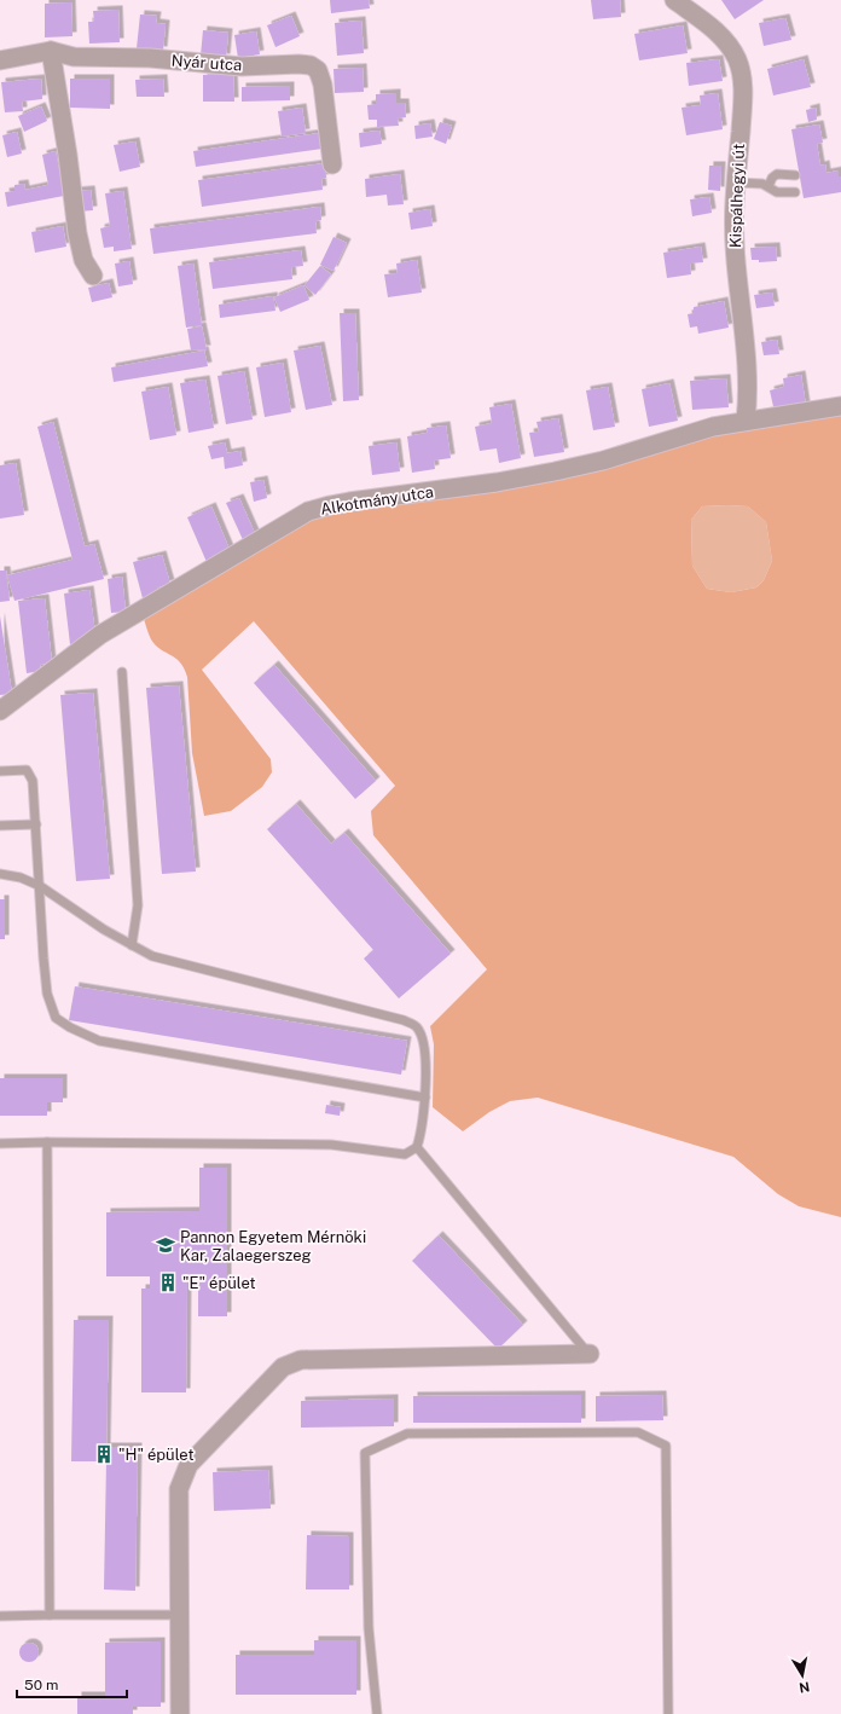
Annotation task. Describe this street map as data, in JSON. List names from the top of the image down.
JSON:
{
  "streets": {
    "street": ["Nyár utca", "Kispálhegyi út", "Alkotmány utca"]
  },
  "crossings": [
    ["Kispálhegyi út", "Alkotmány utca"]
  ],
  "places": {
    "school or university": ["Pannon Egyetem Mérnöki Kar, Zalaegerszeg"],
    "building": ["\"E\" épület", "\"H\" épület"]
  },
  "scale_bar": "50 m",
  "north": "bottom"
}
